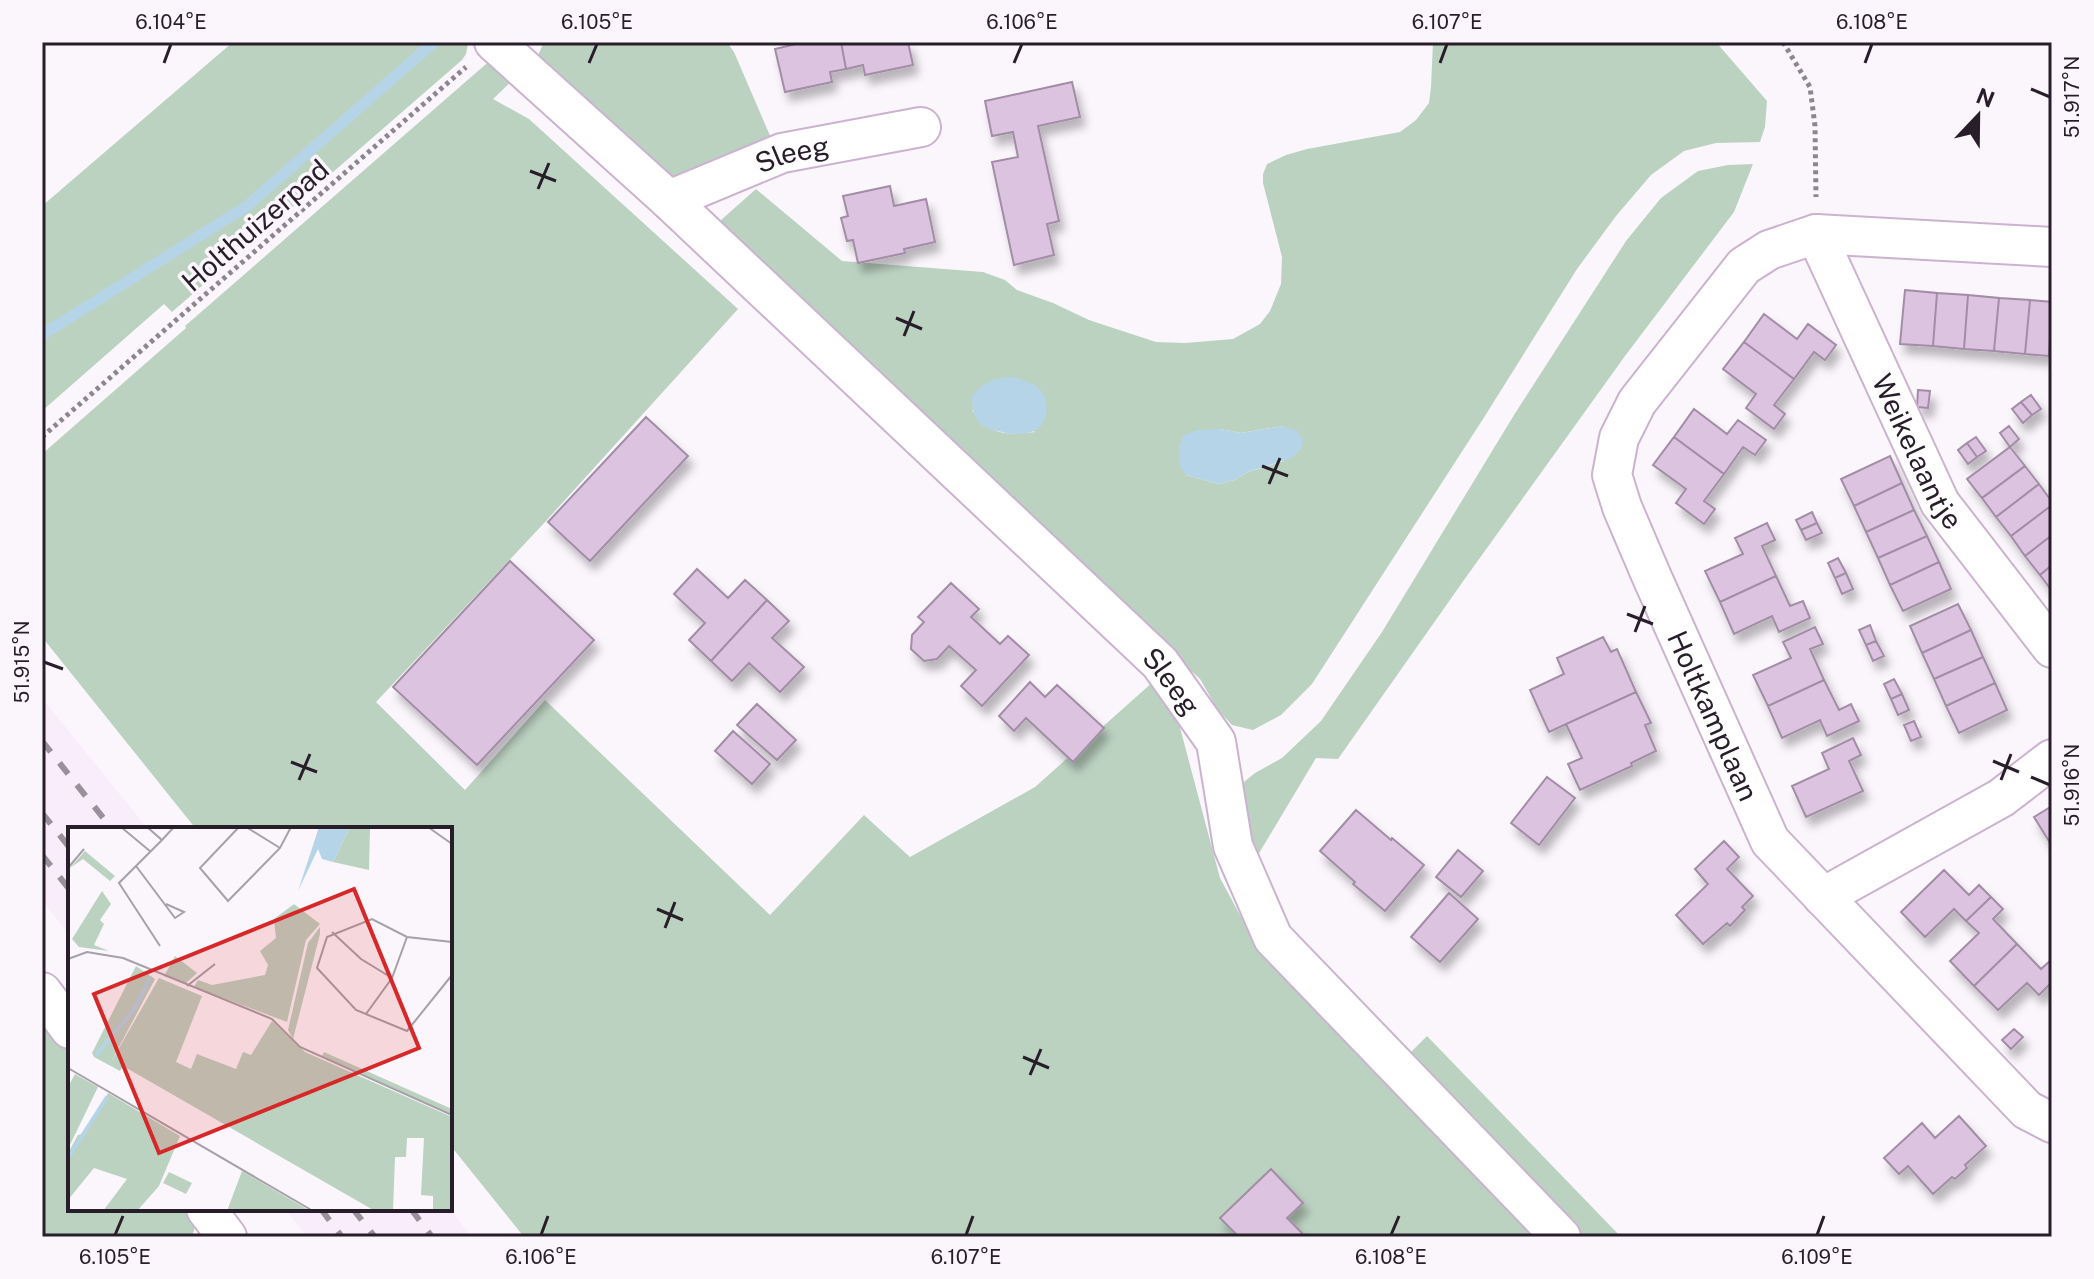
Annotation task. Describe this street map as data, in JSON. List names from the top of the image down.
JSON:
{
  "streets": {
    "street": ["Sleeg", "Weikelaantje", "Holtkamplaan"],
    "path": ["Holthuizerpad"]
  },
  "crossings": [
    ["Sleeg", "Holthuizerpad"],
    ["Weikelaantje", "Holtkamplaan"]
  ],
  "north": "top",
  "coordinates": [
    "6.104°E",
    "6.105°E",
    "6.106°E",
    "6.107°E",
    "6.108°E",
    "51.917°N",
    "51.915°N",
    "51.916°N",
    "6.109°E"
  ]
}
